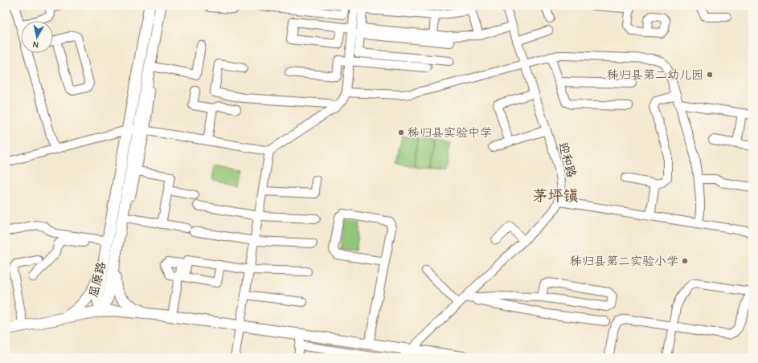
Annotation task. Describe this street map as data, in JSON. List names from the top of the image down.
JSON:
{
  "streets": {
    "main road": ["屈原路"],
    "street": ["迎和路"]
  },
  "districts": ["茅坪镇"],
  "places": ["秭归县第二幼儿园", "秭归县实验中学", "秭归县第二实验小学"],
  "north": "bottom"
}
